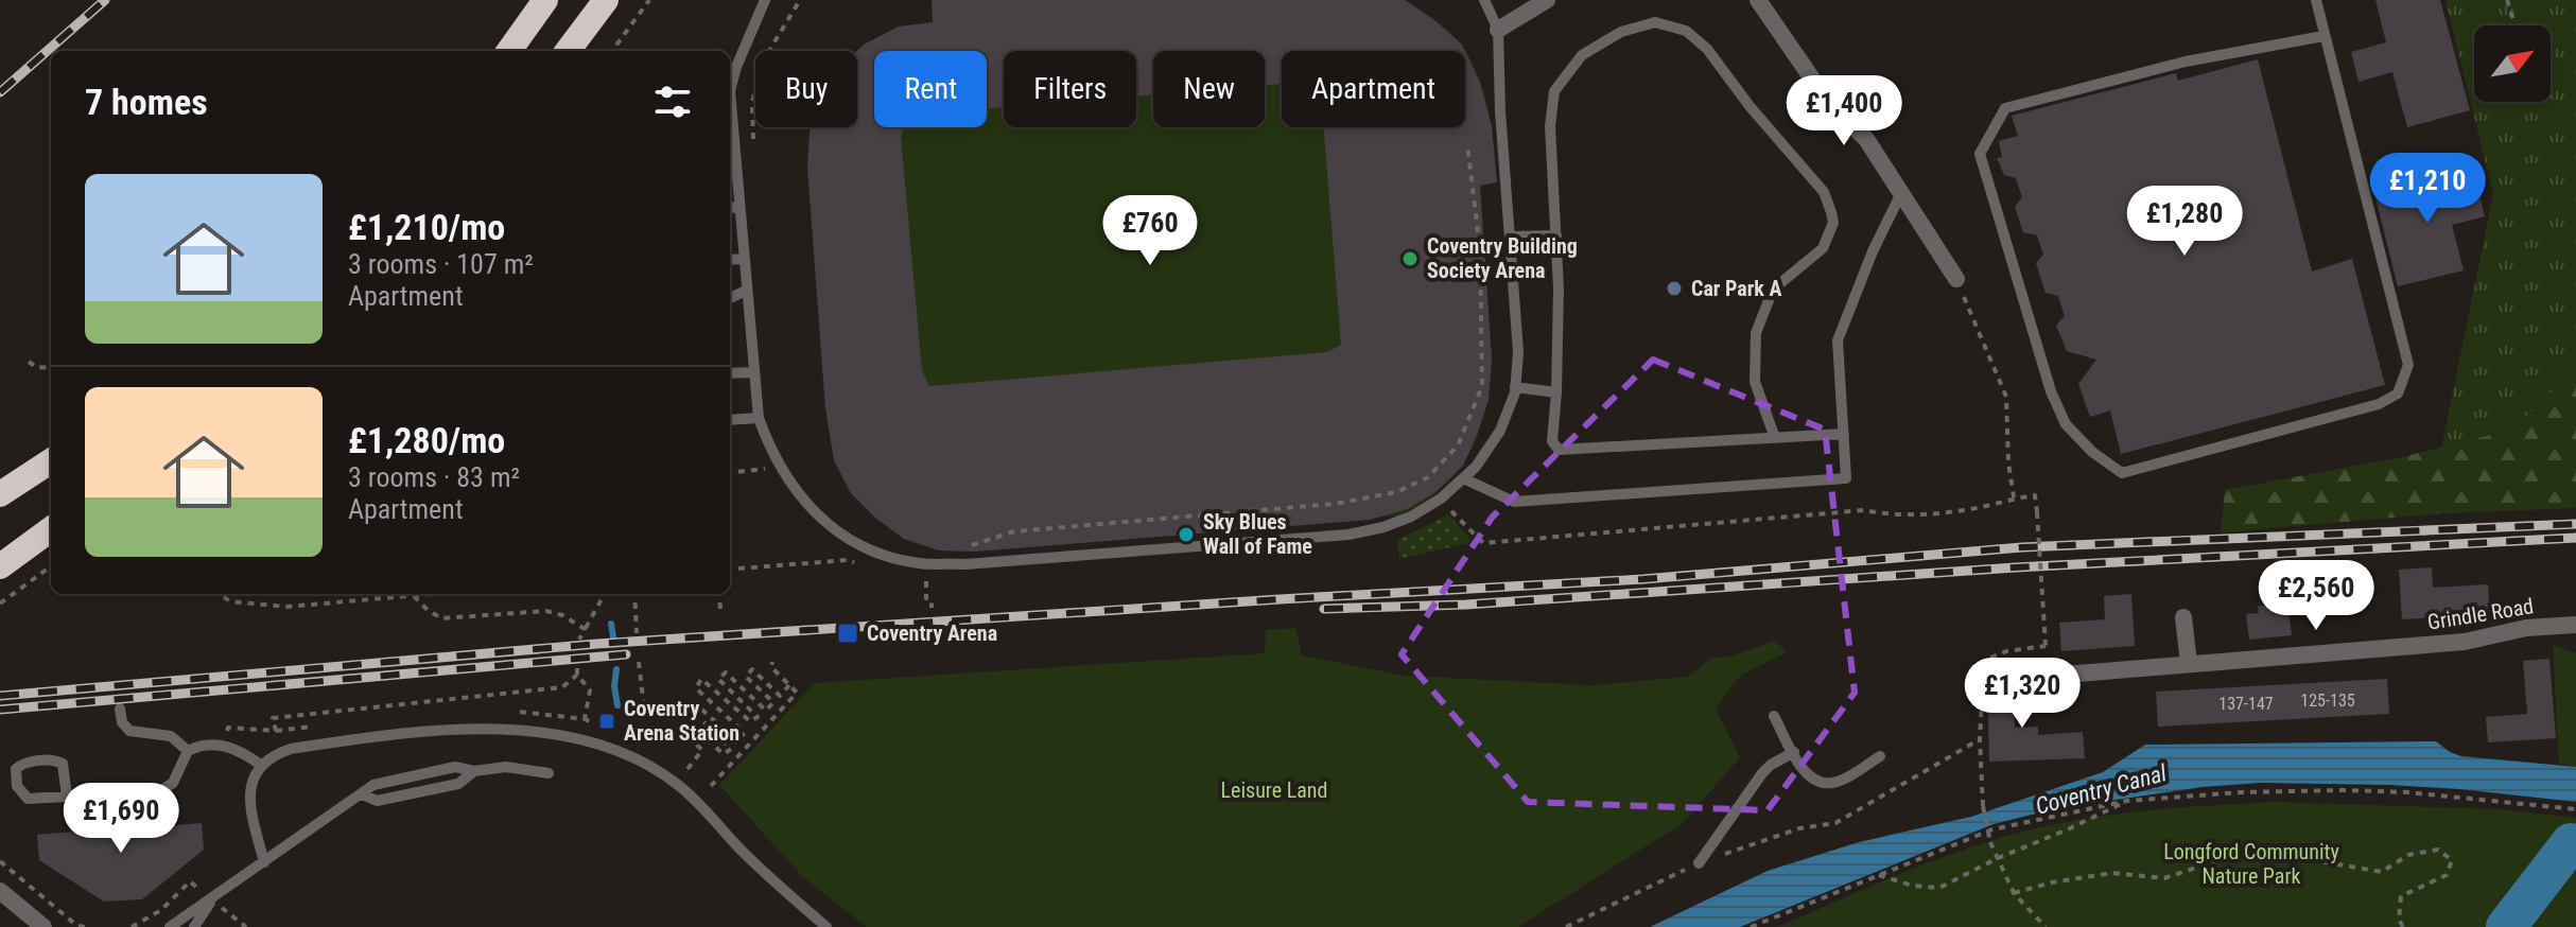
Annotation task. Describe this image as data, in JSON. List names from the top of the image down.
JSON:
{
  "streets": {
    "street": ["Grindle Road"]
  },
  "water": ["Coventry Canal"],
  "parks": ["Leisure Land", "Longford Community Nature Park"],
  "places": {
    "other": ["Coventry Building Society Arena", "Car Park A", "Sky Blues Wall of Fame"],
    "transit": ["Coventry Arena", "Coventry Arena Station"]
  },
  "house_numbers": ["125-135", "137-147"],
  "north": "top right",
  "page": {
    "chip": [
      "Buy",
      "Rent",
      "Filters",
      "New",
      "Apartment"
    ],
    "heading": "7 homes",
    "price": [
      "£1,400",
      "£1,210",
      "£1,280",
      "£760",
      "£2,560",
      "£1,320",
      "£1,690"
    ],
    "list": [
      {
        "name": "£1,210/mo",
        "note": "3 rooms · 107 m² · Apartment"
      },
      {
        "name": "£1,280/mo",
        "note": "3 rooms · 83 m² · Apartment"
      }
    ]
  }
}
